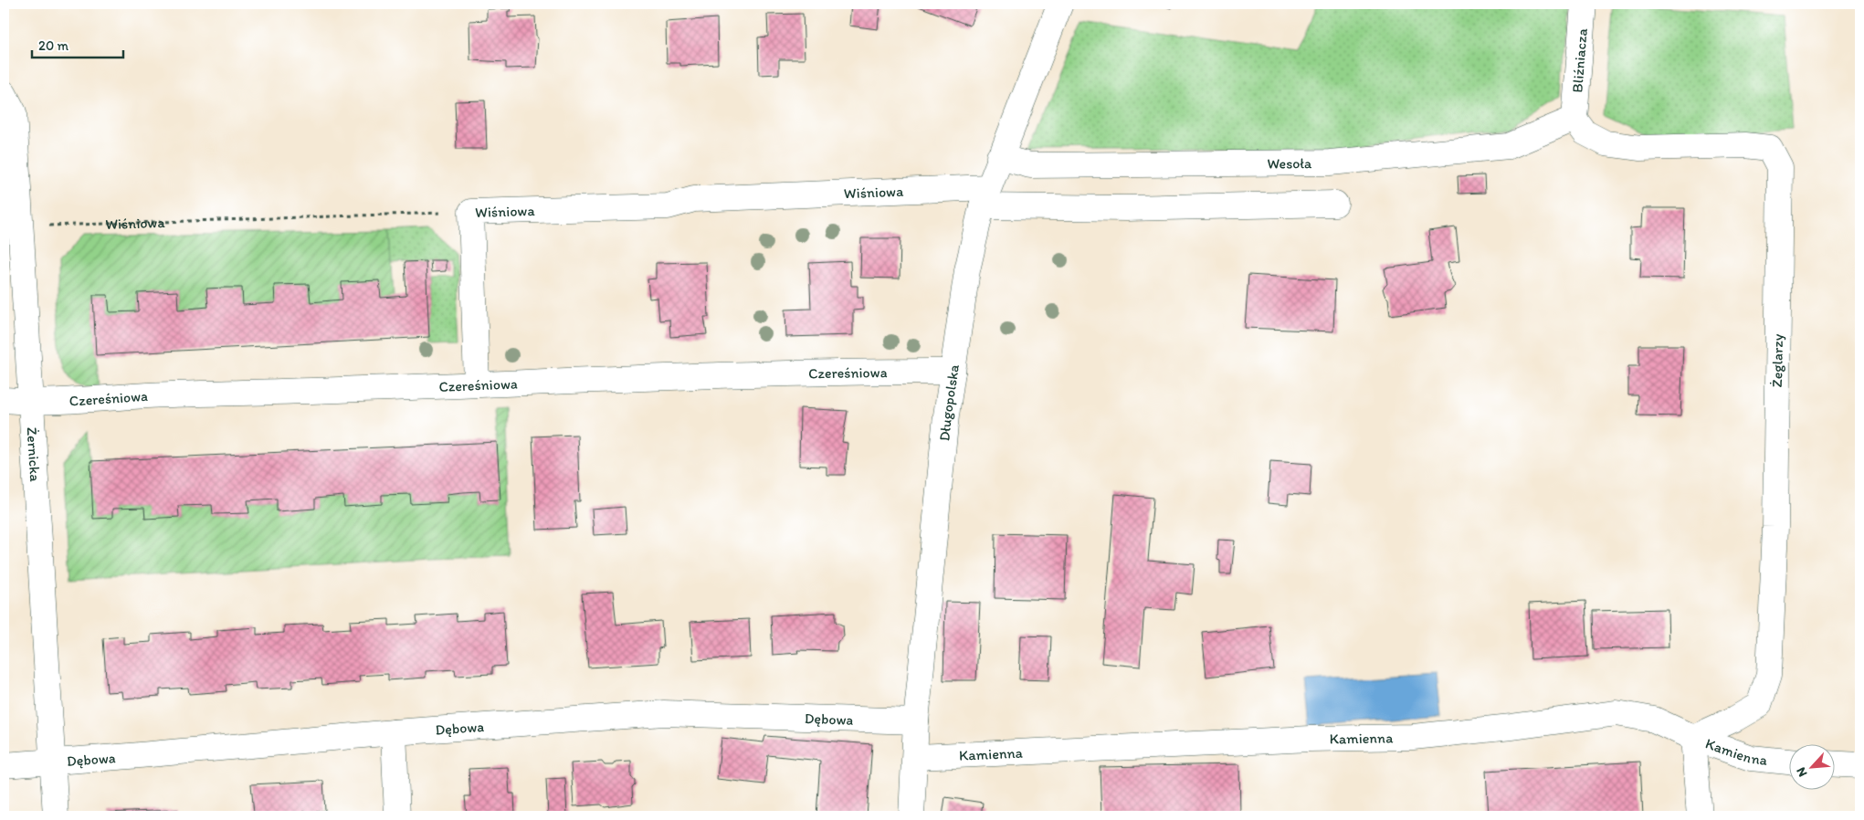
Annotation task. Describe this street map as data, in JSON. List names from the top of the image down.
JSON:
{
  "streets": {
    "street": [
      "Bliźniacza",
      "Wesoła",
      "Wiśniowa",
      "Żeglarzy",
      "Czereśniowa",
      "Długopolska",
      "Żernicka",
      "Dębowa",
      "Kamienna"
    ]
  },
  "crossings": [
    ["Bliźniacza", "Wesoła"],
    ["Bliźniacza", "Żeglarzy"],
    ["Wesoła", "Żeglarzy"],
    ["Wesoła", "Długopolska"],
    ["Wiśniowa", "Długopolska"],
    ["Wiśniowa", "Żernicka"],
    ["Żeglarzy", "Kamienna"],
    ["Czereśniowa", "Długopolska"],
    ["Czereśniowa", "Żernicka"],
    ["Długopolska", "Dębowa"],
    ["Długopolska", "Kamienna"],
    ["Żernicka", "Dębowa"]
  ],
  "scale_bar": "20 m",
  "north": "bottom left"
}
